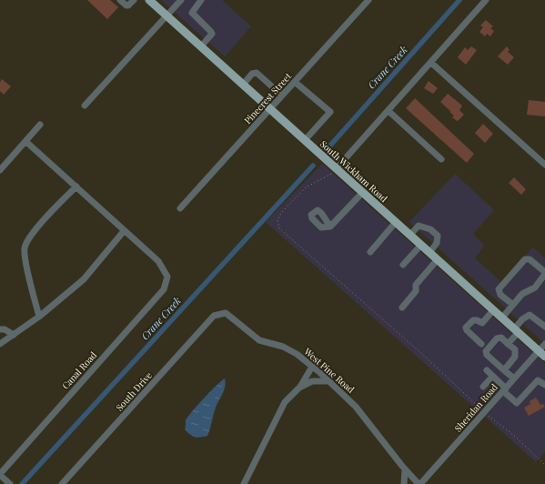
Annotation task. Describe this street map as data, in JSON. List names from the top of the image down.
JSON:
{
  "streets": {
    "main road": ["South Wickham Road"],
    "street": [
      "Pinecrest Street",
      "Canal Road",
      "West Pine Road",
      "South Drive",
      "Sheridan Road"
    ]
  },
  "crossings": [
    ["Pinecrest Street", "South Wickham Road"],
    ["South Wickham Road", "Sheridan Road"],
    ["West Pine Road", "South Drive"],
    ["West Pine Road", "Sheridan Road"]
  ],
  "water": ["Crane Creek"]
}
